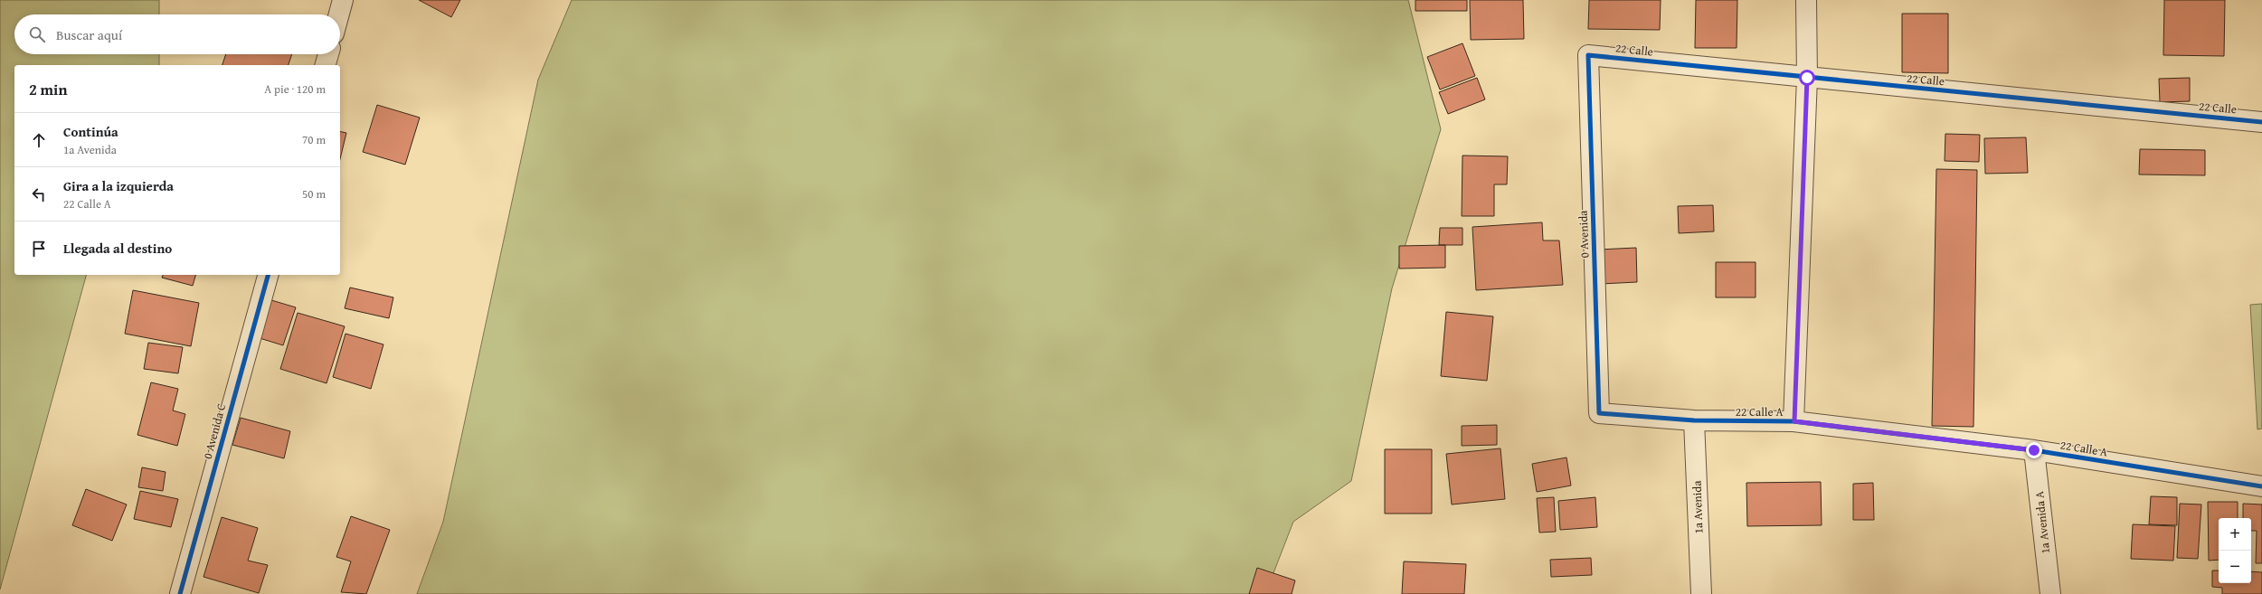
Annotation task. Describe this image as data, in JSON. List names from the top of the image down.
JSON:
{
  "streets": {
    "street": [
      "22 Calle",
      "0 Avenida",
      "22 Calle A",
      "0 Avenida C",
      "1a Avenida",
      "1a Avenida A"
    ]
  },
  "crossings": [
    ["22 Calle", "0 Avenida"],
    ["0 Avenida", "22 Calle A"],
    ["22 Calle A", "1a Avenida"],
    ["22 Calle A", "1a Avenida A"]
  ],
  "page": {
    "search": "Buscar aquí",
    "heading": ["2 min", "A pie · 120 m"],
    "list": [
      ["Continúa", "1a Avenida", "70 m"],
      ["Gira a la izquierda", "22 Calle A", "50 m"],
      "Llegada al destino"
    ],
    "map_buttons": ["+", "−"]
  }
}
